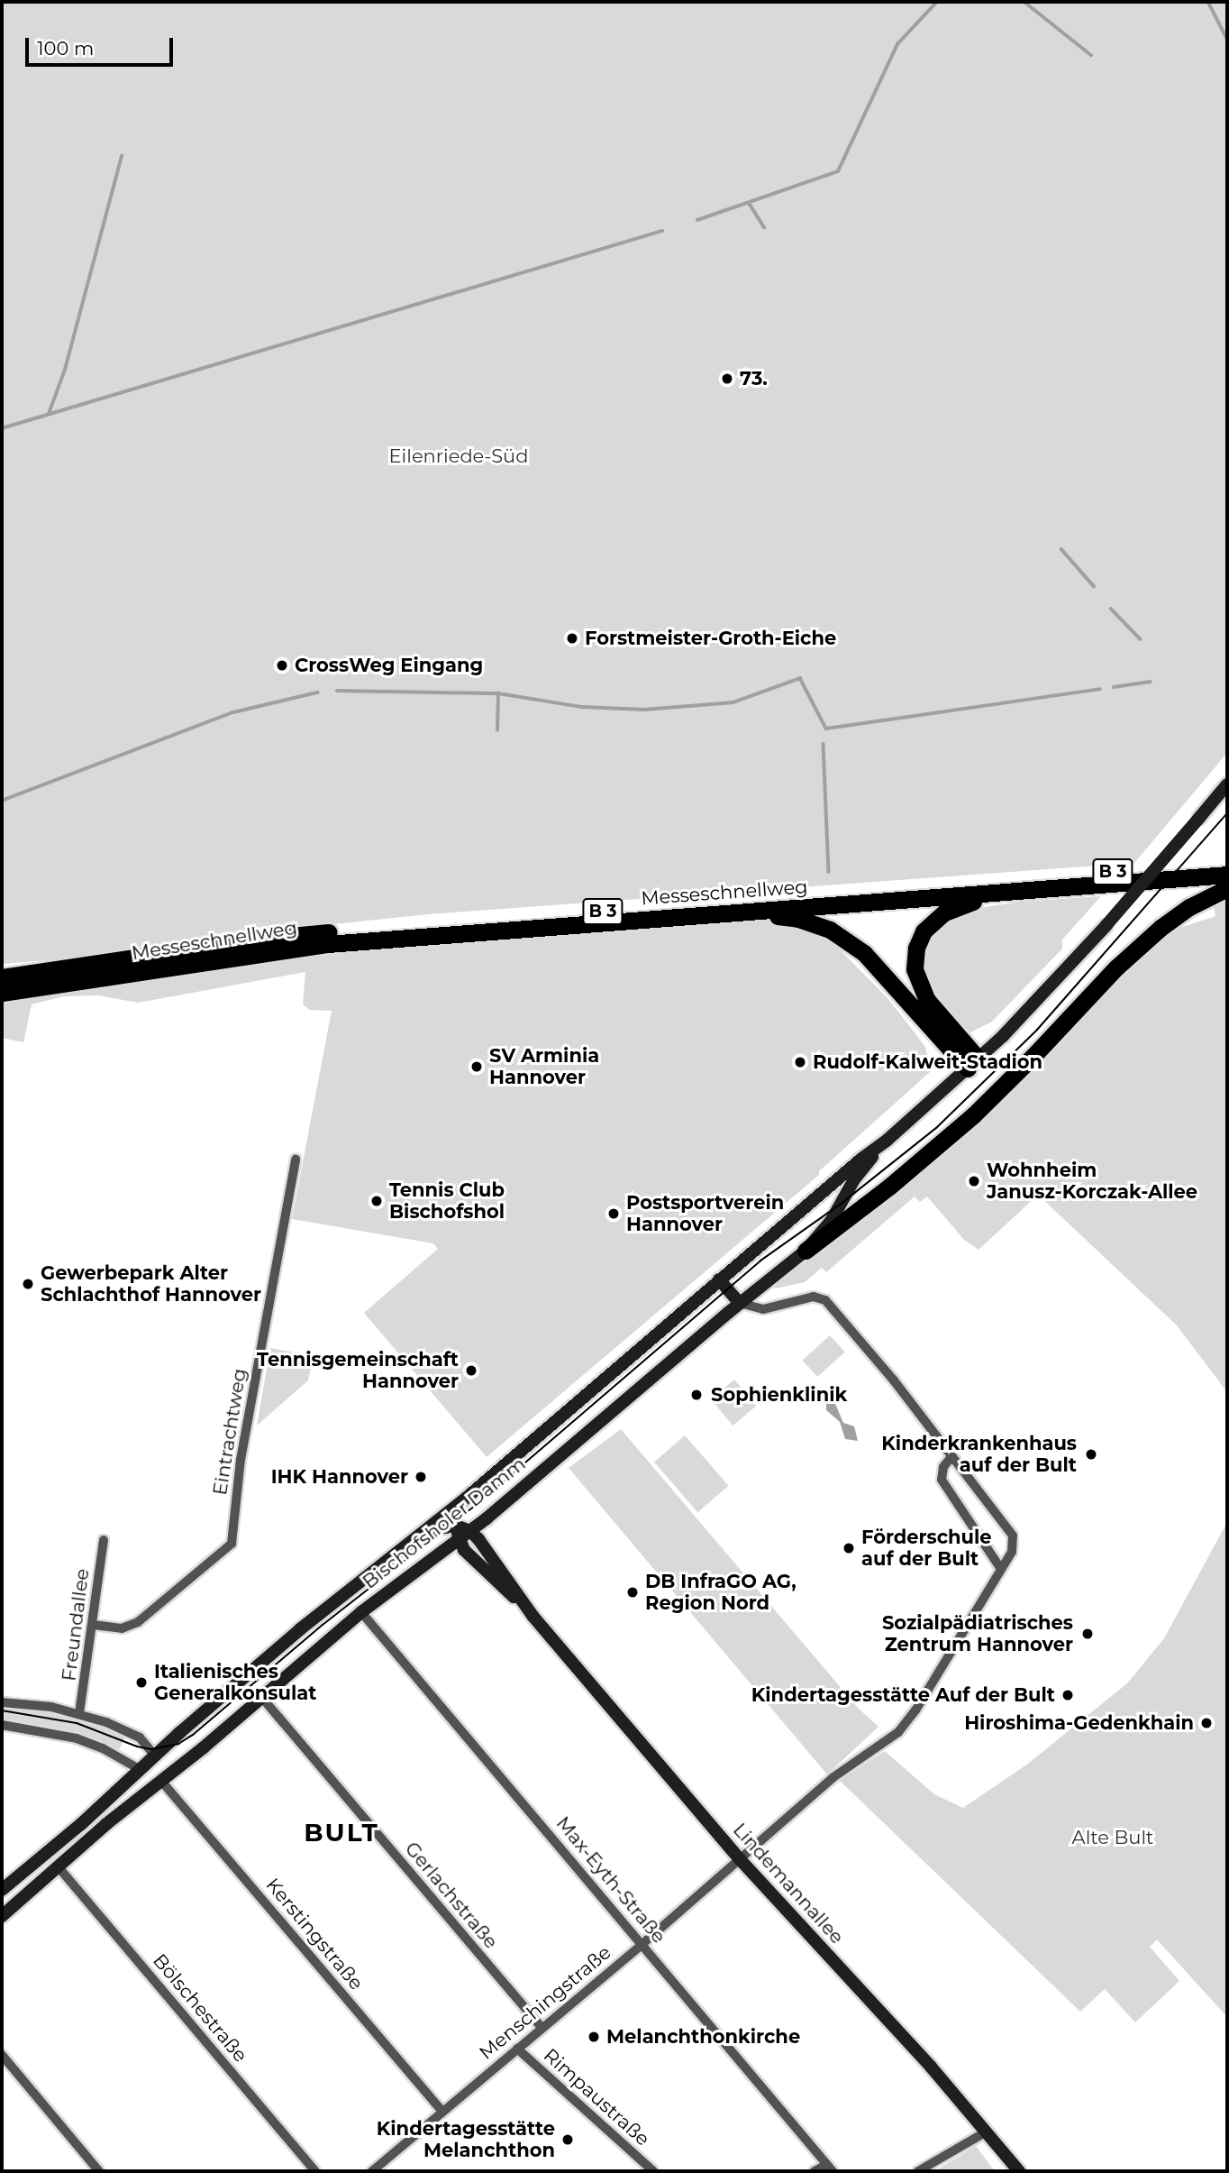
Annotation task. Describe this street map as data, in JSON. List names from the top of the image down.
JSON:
{
  "streets": {
    "highway": ["B 3", "Messeschnellweg"],
    "main road": ["Bischofsholer Damm", "Lindemannallee"],
    "street": [
      "Eintrachtweg",
      "Freundallee",
      "Max-Eyth-Straße",
      "Gerlachstraße",
      "Kerstingstraße",
      "Menschingstraße",
      "Bölschestraße",
      "Rimpaustraße"
    ]
  },
  "crossings": [
    ["Eintrachtweg", "Freundallee"],
    ["Bischofsholer Damm", "Freundallee"],
    ["Bischofsholer Damm", "Max-Eyth-Straße"],
    ["Bischofsholer Damm", "Lindemannallee"],
    ["Bischofsholer Damm", "Gerlachstraße"],
    ["Bischofsholer Damm", "Kerstingstraße"],
    ["Bischofsholer Damm", "Menschingstraße"],
    ["Bischofsholer Damm", "Bölschestraße"],
    ["Max-Eyth-Straße", "Menschingstraße"],
    ["Lindemannallee", "Menschingstraße"],
    ["Gerlachstraße", "Menschingstraße"],
    ["Kerstingstraße", "Menschingstraße"],
    ["Menschingstraße", "Rimpaustraße"]
  ],
  "districts": ["BULT"],
  "parks": ["Eilenriede-Süd", "Alte Bult"],
  "places": [
    "73.",
    "Forstmeister-Groth-Eiche",
    "CrossWeg Eingang",
    "Rudolf-Kalweit-Stadion",
    "SV Arminia Hannover",
    "Wohnheim Janusz-Korczak-Allee",
    "Tennis Club Bischofshol",
    "Postsportverein Hannover",
    "Gewerbepark Alter Schlachthof Hannover",
    "Tennisgemeinschaft Hannover",
    "Sophienklinik",
    "Kinderkrankenhaus auf der Bult",
    "IHK Hannover",
    "Förderschule auf der Bult",
    "DB InfraGO AG, Region Nord",
    "Sozialpädiatrisches Zentrum Hannover",
    "Italienisches Generalkonsulat",
    "Kindertagesstätte Auf der Bult",
    "Hiroshima-Gedenkhain",
    "Melanchthonkirche",
    "Kindertagesstätte Melanchthon"
  ],
  "scale_bar": "100 m"
}
